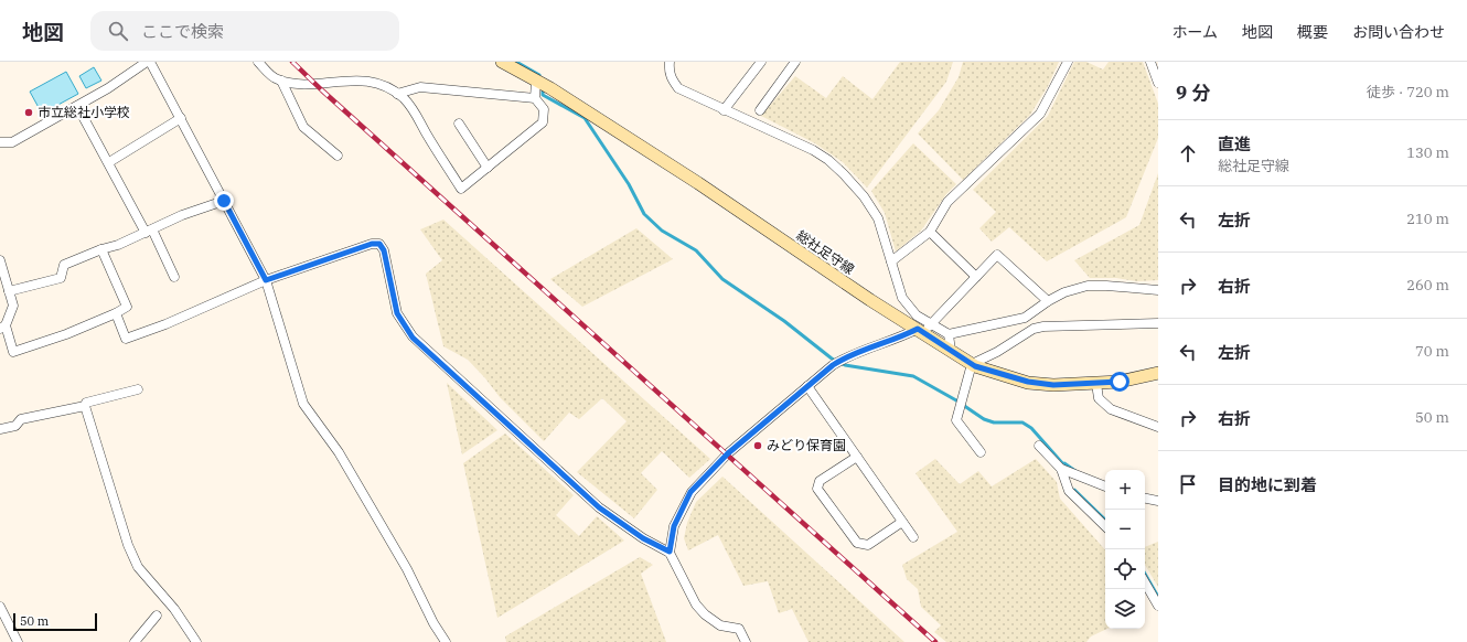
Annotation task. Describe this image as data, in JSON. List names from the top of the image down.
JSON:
{
  "streets": {
    "main road": ["総社足守線"]
  },
  "places": ["市立総社小学校", "みどり保育園"],
  "scale_bar": "50 m",
  "page": {
    "header": "地図",
    "search": "ここで検索",
    "nav": [
      "ホーム",
      "地図",
      "概要",
      "お問い合わせ"
    ],
    "heading": ["9 分", "徒歩 · 720 m"],
    "list": [
      ["直進", "総社足守線", "130 m"],
      ["左折", "210 m"],
      ["右折", "260 m"],
      ["左折", "70 m"],
      ["右折", "50 m"],
      "目的地に到着"
    ],
    "map_buttons": ["+", "−"],
    "scale": "50 m"
  }
}
